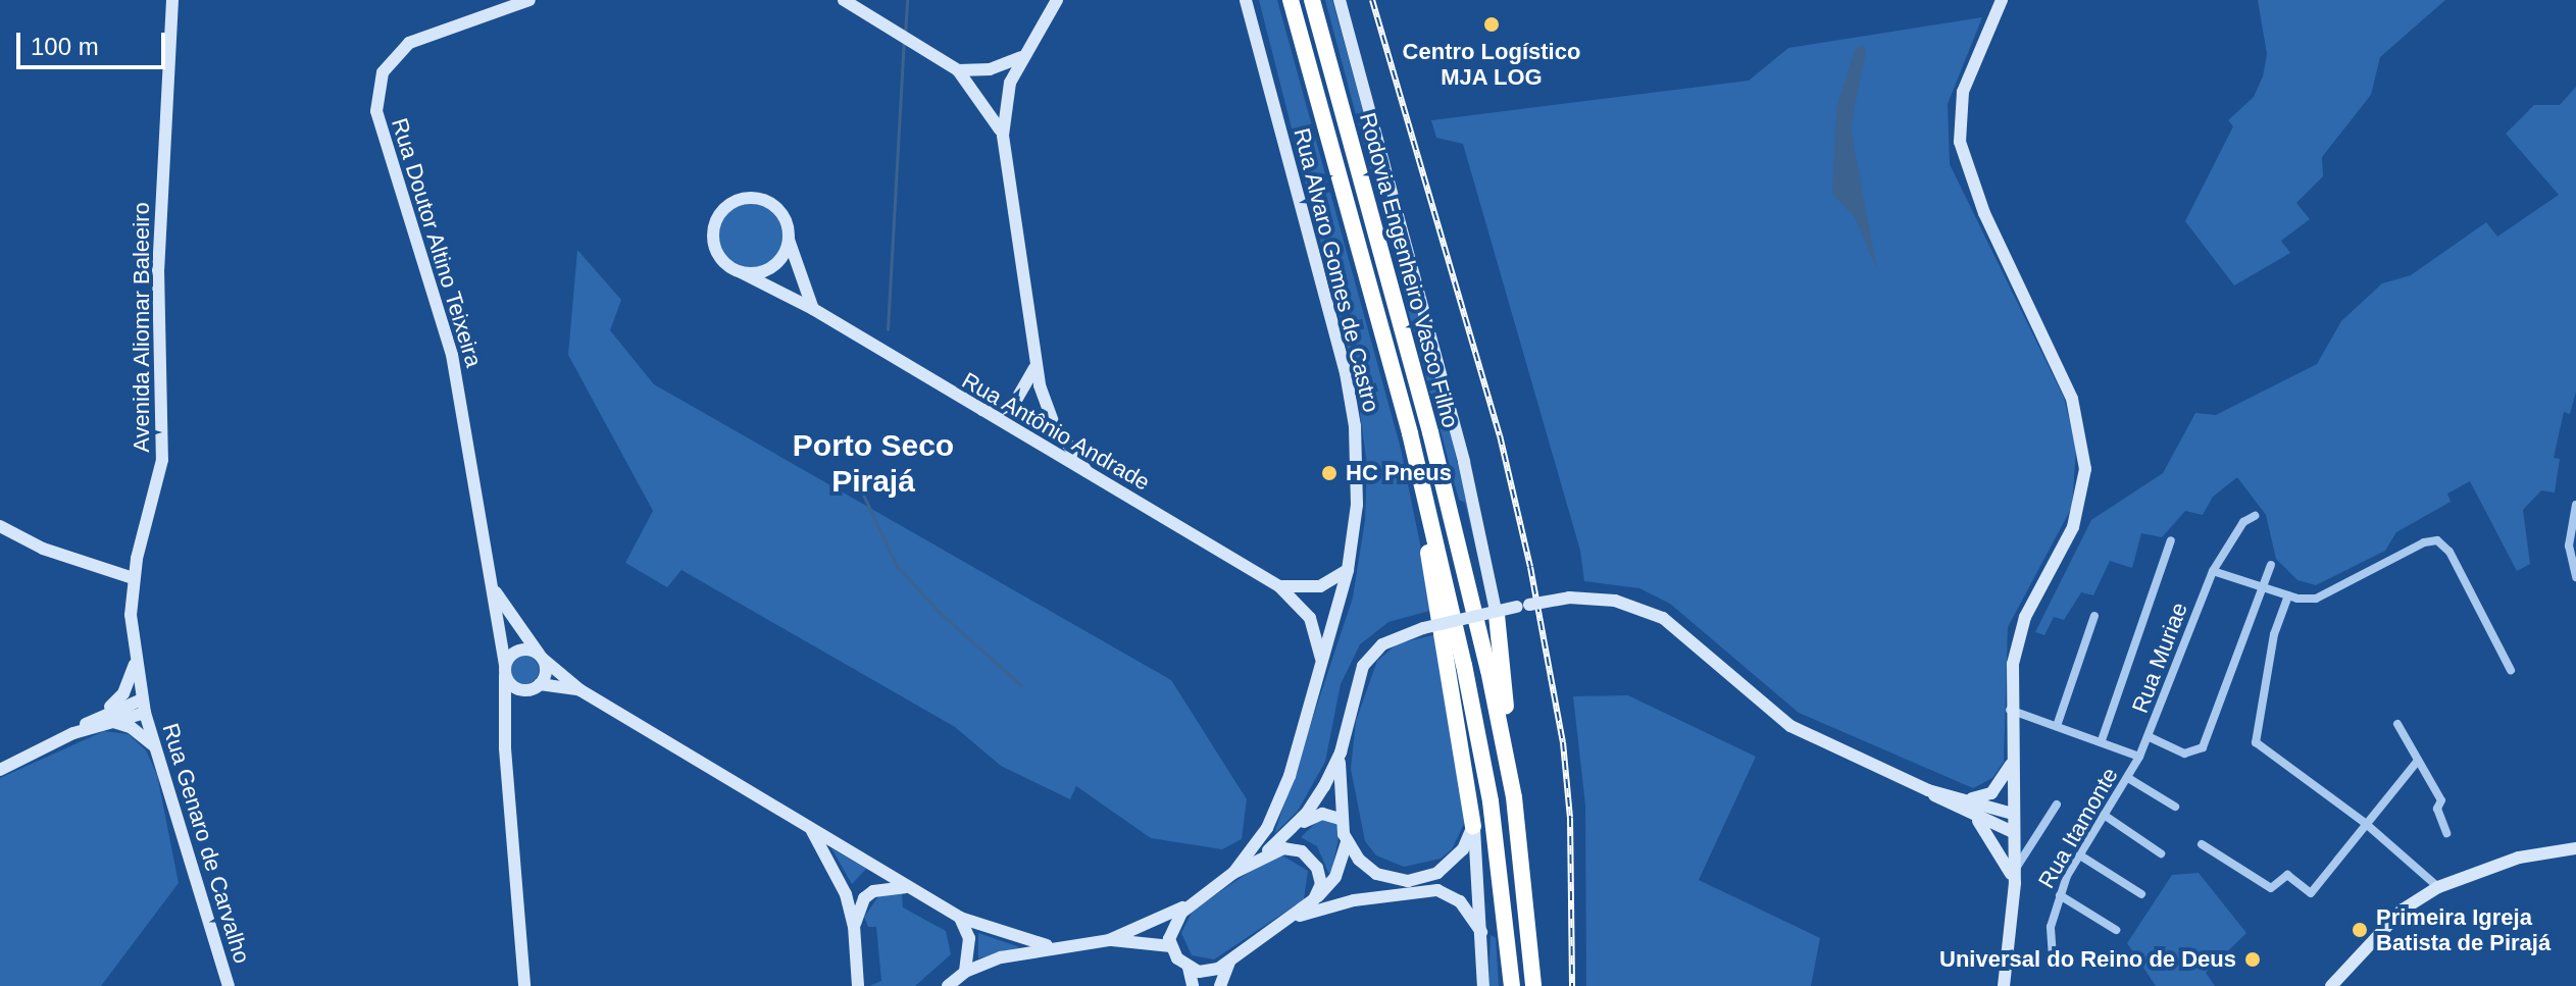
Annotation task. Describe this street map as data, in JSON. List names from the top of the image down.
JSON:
{
  "streets": {
    "highway": ["Rodovia Engenheiro Vasco Filho"],
    "main road": [
      "Rua Doutor Altino Teixeira",
      "Rua Alvaro Gomes de Castro",
      "Avenida Aliomar Baleeiro",
      "Rua Antônio Andrade",
      "Rua Genaro de Carvalho"
    ],
    "street": ["Rua Muriae", "Rua Itamonte"]
  },
  "crossings": [
    ["Rua Alvaro Gomes de Castro", "Rua Antônio Andrade"],
    ["Avenida Aliomar Baleeiro", "Rua Genaro de Carvalho"],
    ["Rua Muriae", "Rua Itamonte"]
  ],
  "districts": ["Porto Seco Pirajá"],
  "places": [
    "Centro Logístico MJA LOG",
    "HC Pneus",
    "Primeira Igreja Batista de Pirajá",
    "Universal do Reino de Deus"
  ],
  "scale_bar": "100 m"
}
